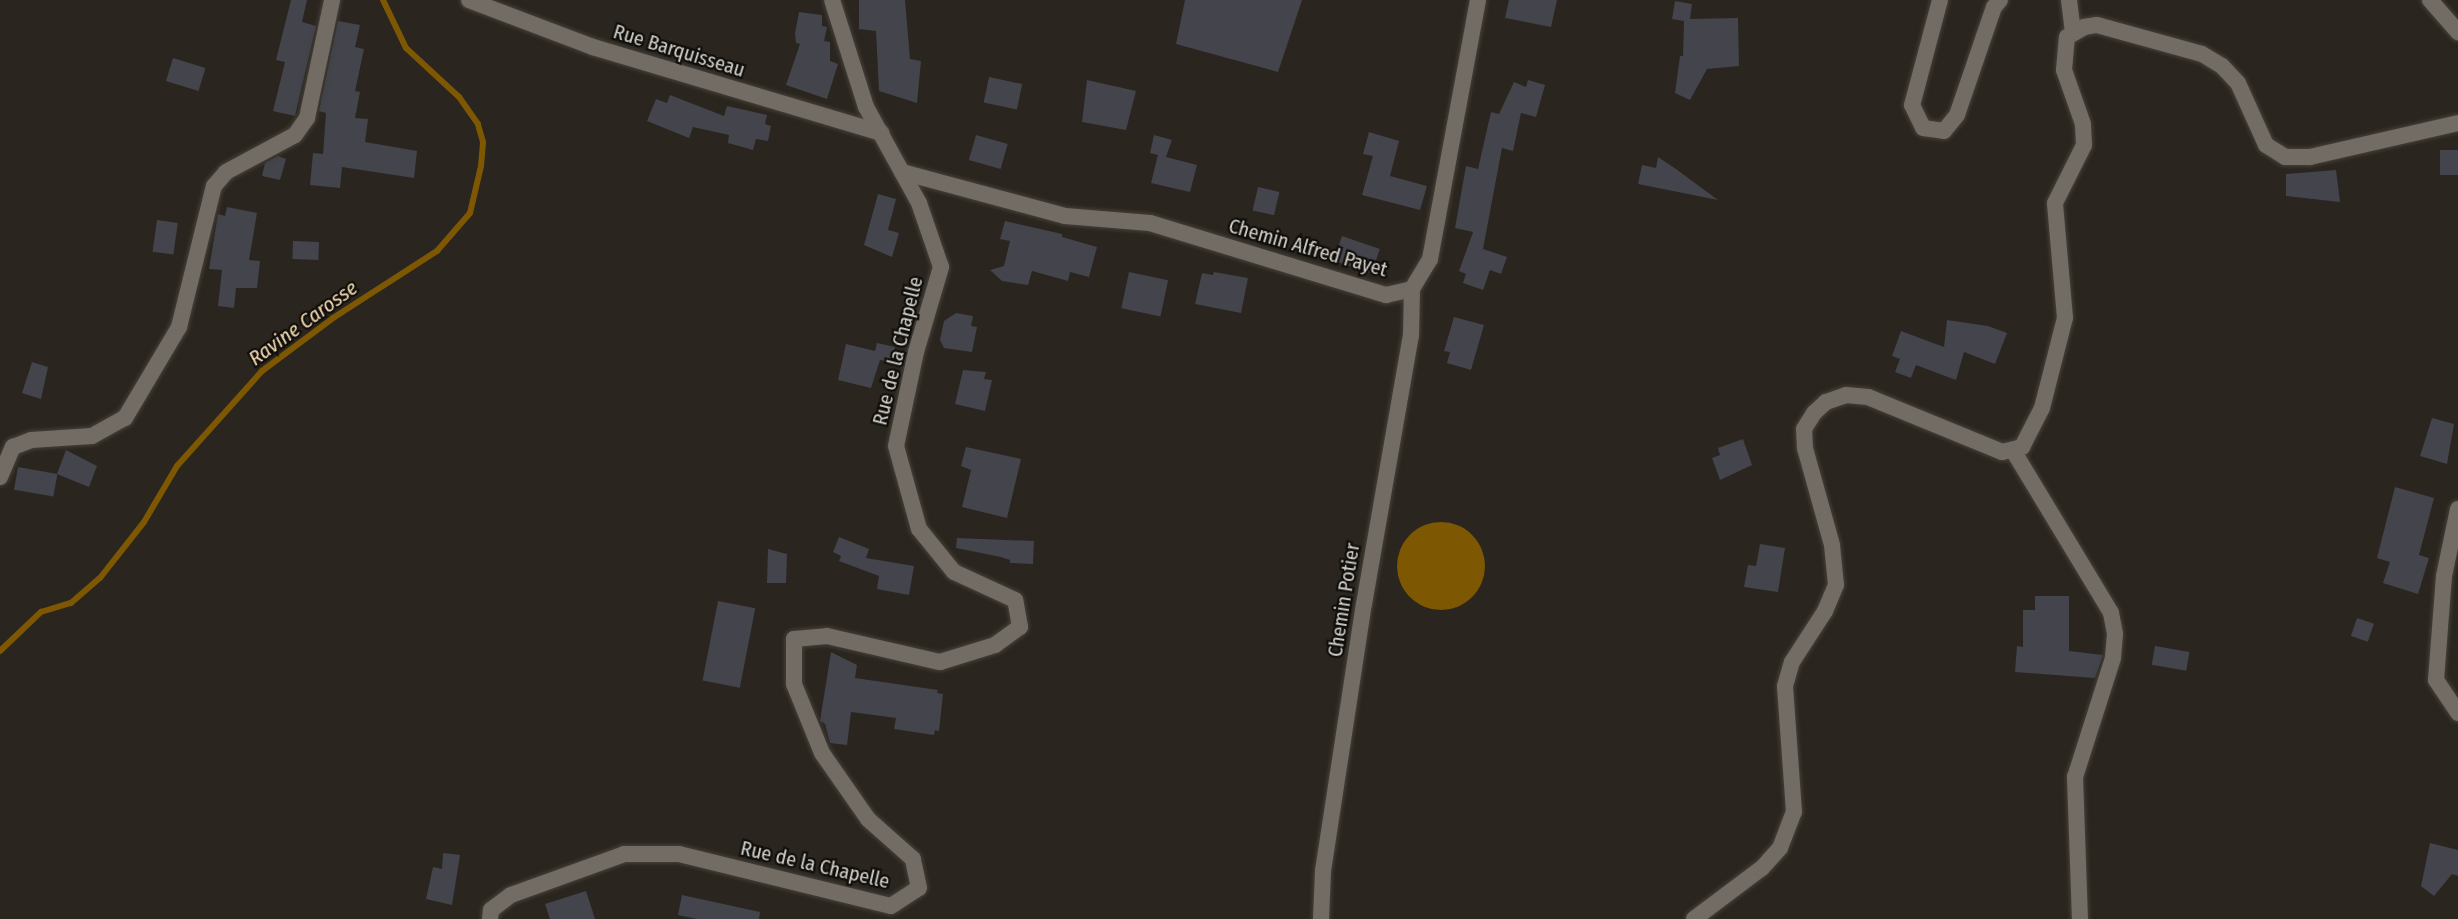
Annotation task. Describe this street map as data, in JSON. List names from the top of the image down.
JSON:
{
  "streets": {
    "street": [
      "Rue Barquisseau",
      "Chemin Alfred Payet",
      "Rue de la Chapelle",
      "Chemin Potier"
    ]
  },
  "crossings": [
    ["Rue Barquisseau", "Rue de la Chapelle"],
    ["Chemin Alfred Payet", "Rue de la Chapelle"],
    ["Chemin Alfred Payet", "Chemin Potier"]
  ],
  "water": ["Ravine Carosse"]
}
